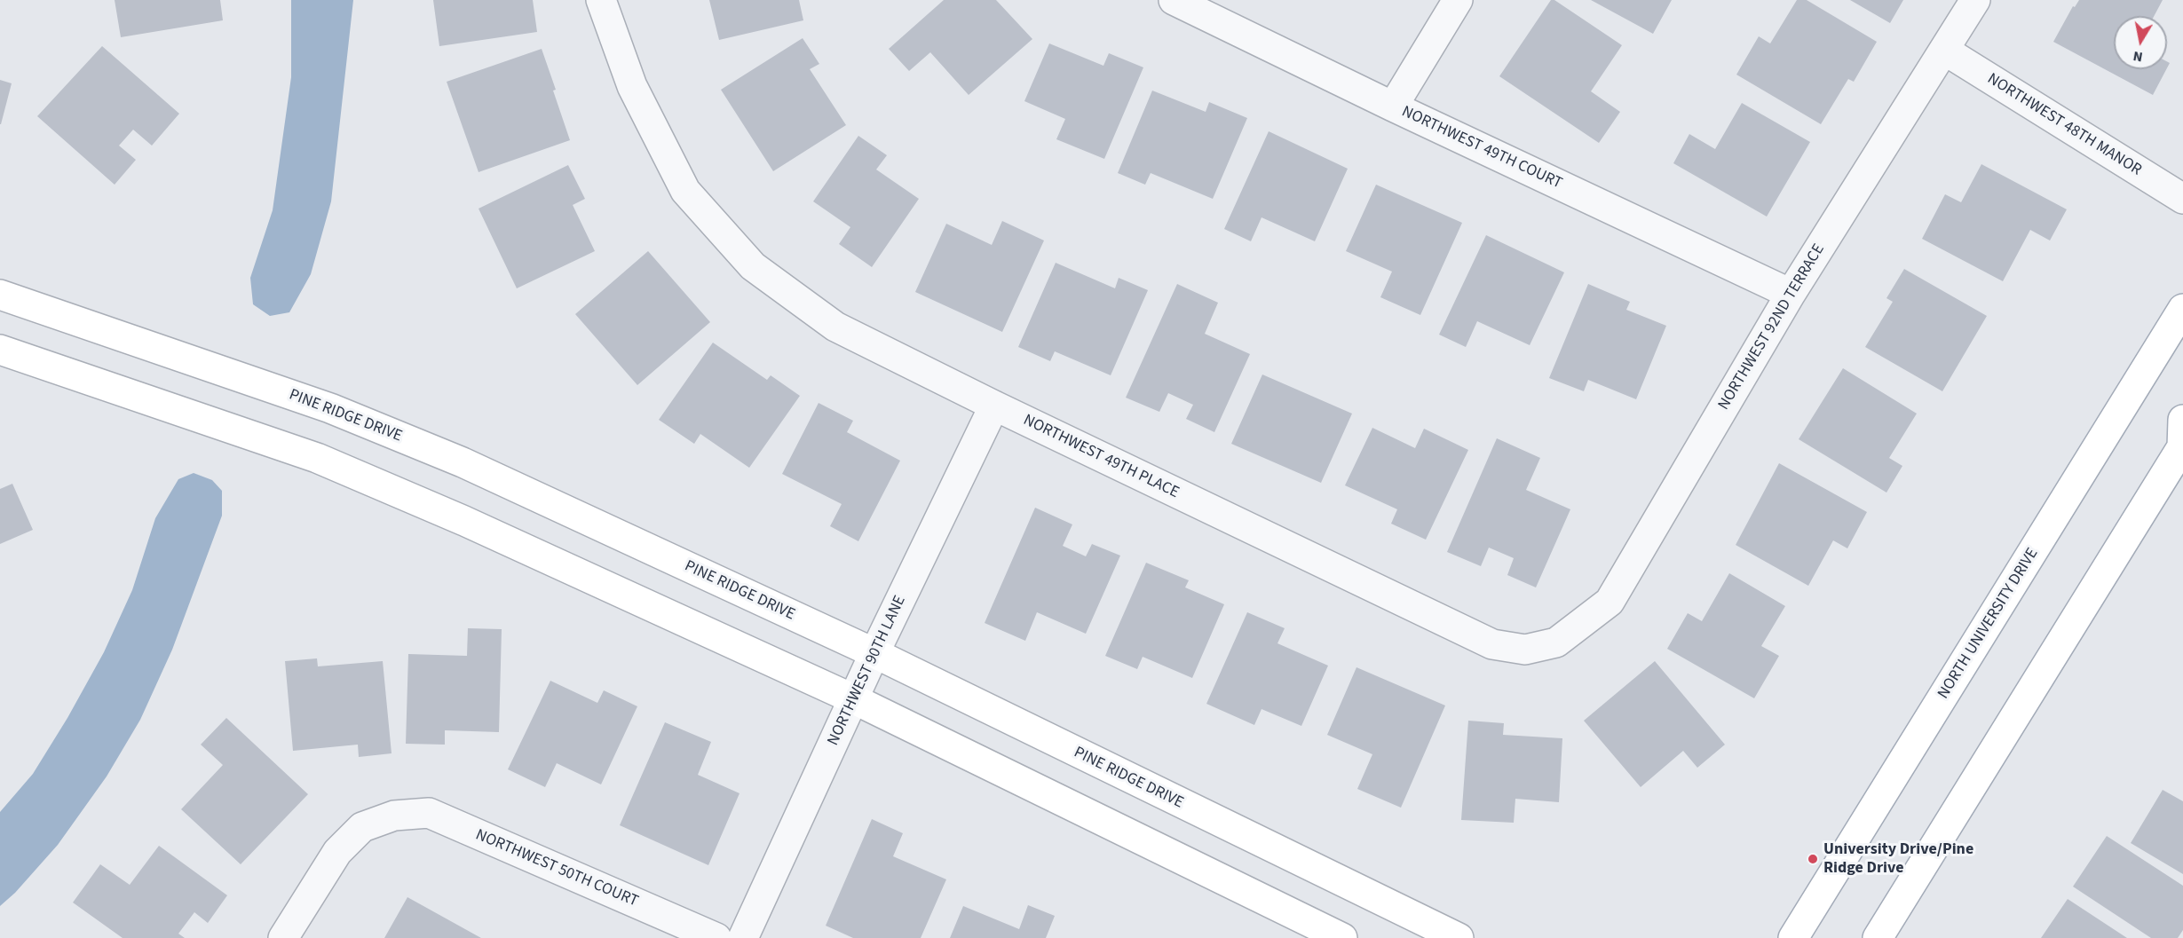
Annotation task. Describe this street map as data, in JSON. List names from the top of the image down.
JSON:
{
  "streets": {
    "street": [
      "NORTHWEST 48TH MANOR",
      "NORTHWEST 49TH COURT",
      "NORTHWEST 92ND TERRACE",
      "PINE RIDGE DRIVE",
      "NORTHWEST 49TH PLACE",
      "NORTH UNIVERSITY DRIVE",
      "NORTHWEST 90TH LANE",
      "NORTHWEST 50TH COURT"
    ]
  },
  "crossings": [
    ["NORTHWEST 48TH MANOR", "NORTHWEST 92ND TERRACE"],
    ["NORTHWEST 49TH COURT", "NORTHWEST 92ND TERRACE"],
    ["NORTHWEST 92ND TERRACE", "NORTHWEST 49TH PLACE"],
    ["PINE RIDGE DRIVE", "NORTHWEST 90TH LANE"],
    ["NORTHWEST 49TH PLACE", "NORTHWEST 90TH LANE"]
  ],
  "places": ["University Drive/Pine Ridge Drive"],
  "north": "bottom"
}
